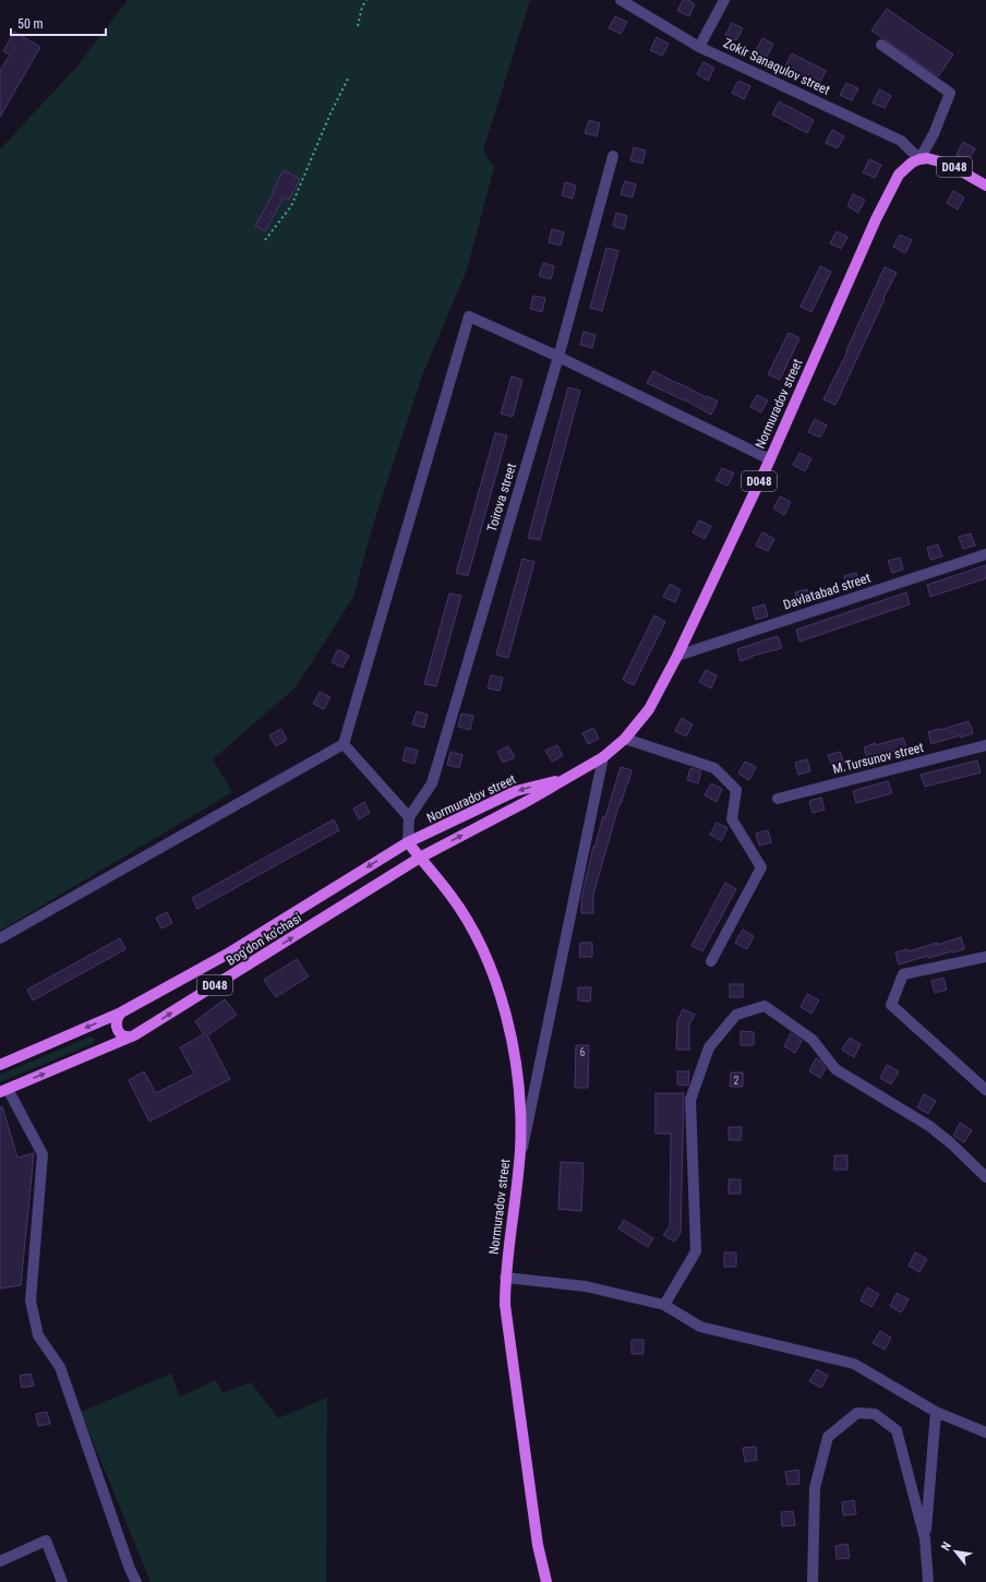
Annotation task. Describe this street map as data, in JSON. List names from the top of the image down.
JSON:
{
  "streets": {
    "main road": ["D048", "Normuradov street", "Bog'don ko'chasi"],
    "street": [
      "Zokir Sanaqulov street",
      "Toirova street",
      "Davlatabad street",
      "M.Tursunov street"
    ]
  },
  "crossings": [
    ["Zokir Sanaqulov street", "D048"],
    ["Zokir Sanaqulov street", "Normuradov street"],
    ["D048", "Normuradov street"],
    ["Normuradov street", "Davlatabad street"],
    ["Normuradov street", "Bog'don ko'chasi"]
  ],
  "house_numbers": ["6", "2"],
  "scale_bar": "50 m",
  "north": "top left"
}
